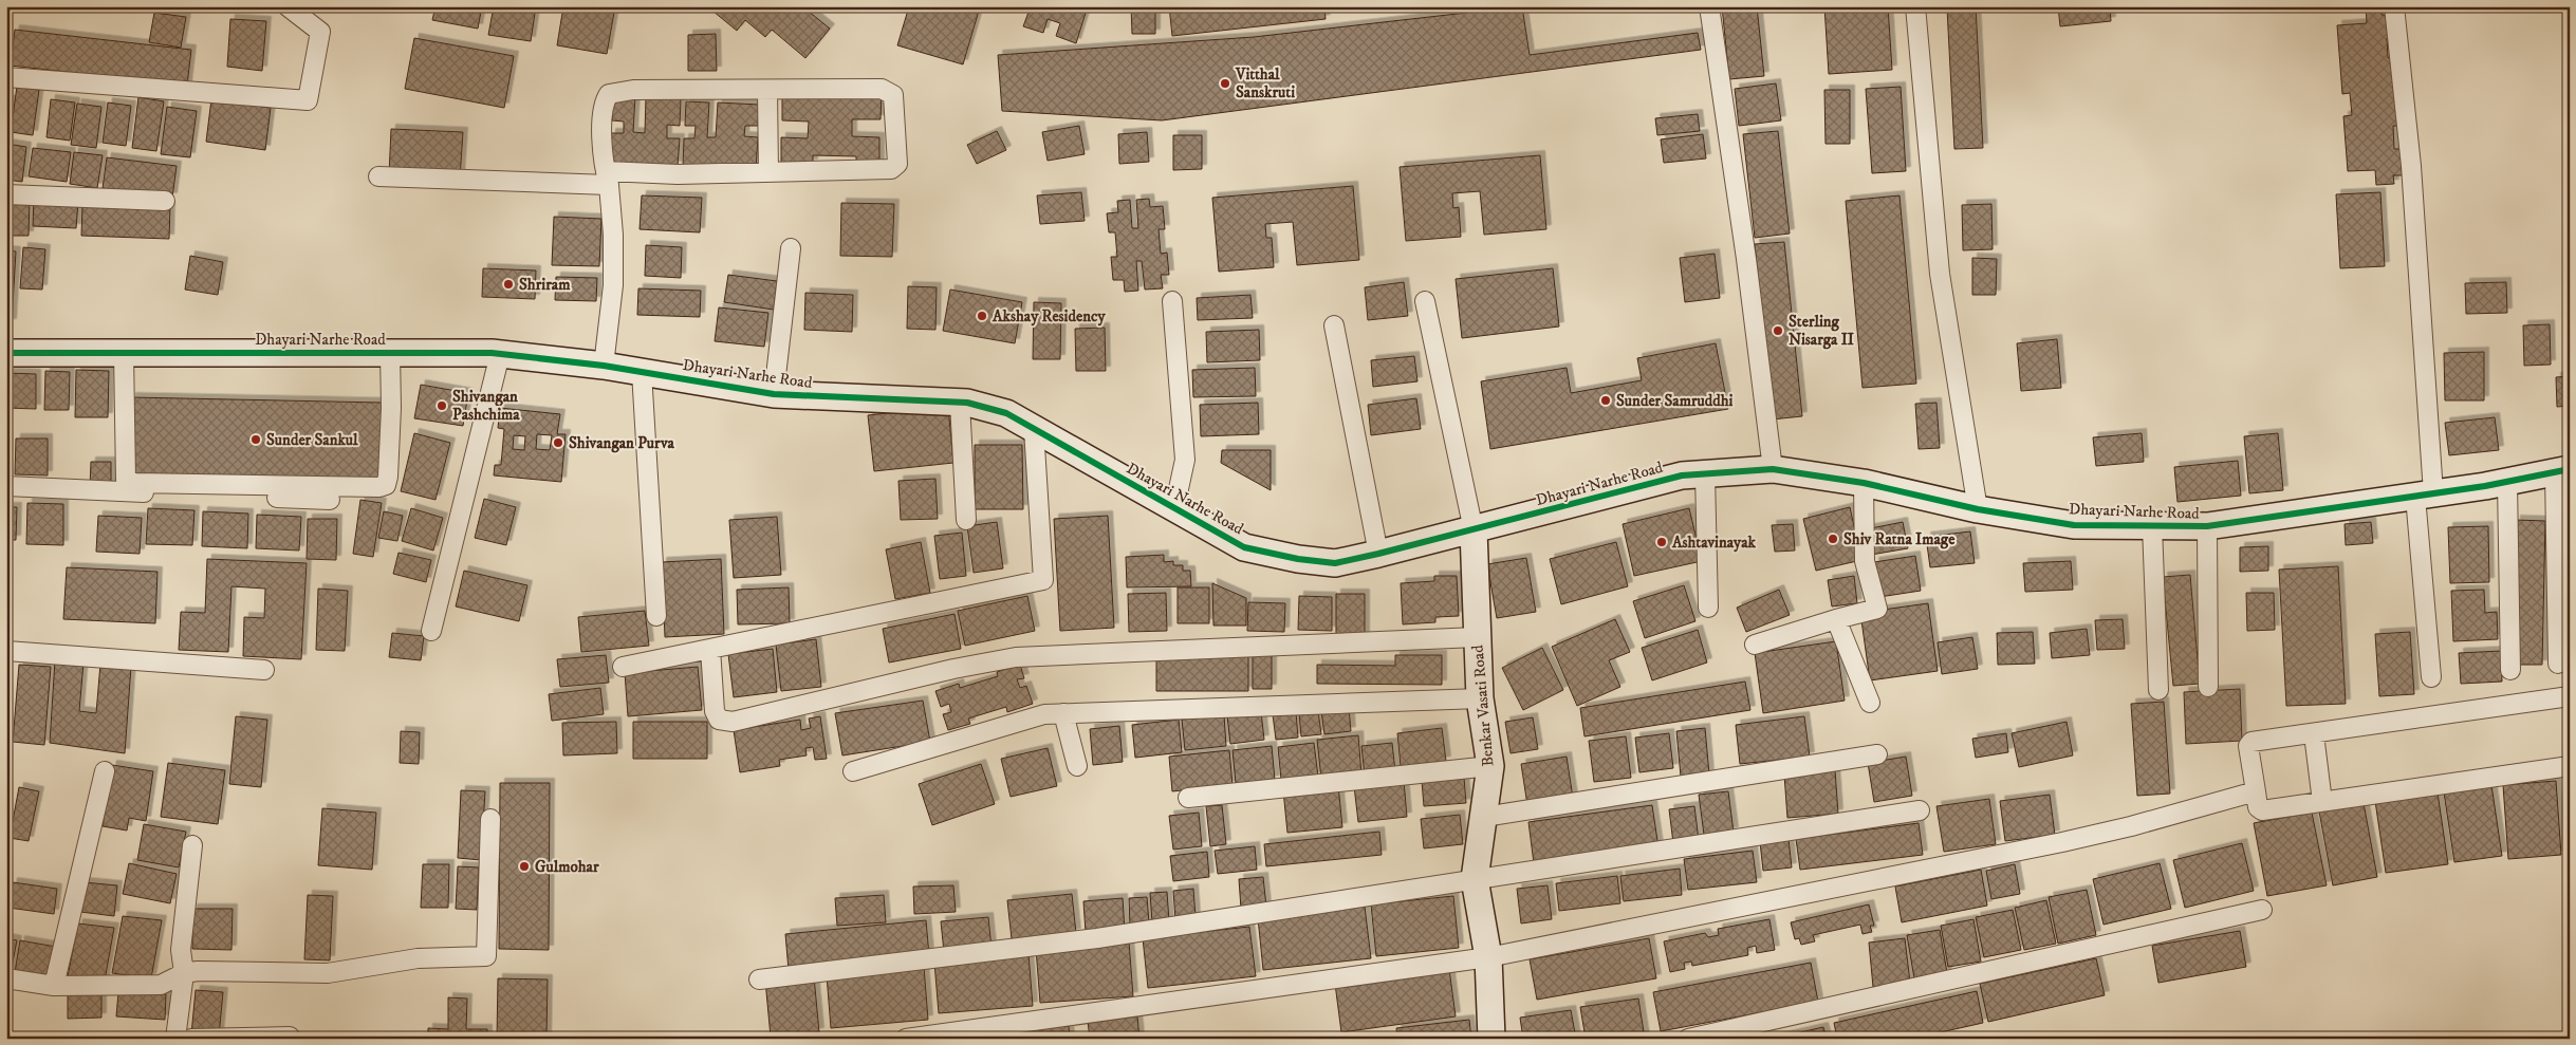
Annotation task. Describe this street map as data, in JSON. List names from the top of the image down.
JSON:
{
  "streets": {
    "street": ["Dhayari Narhe Road", "Benkar Vasati Road"]
  },
  "crossings": [
    ["Dhayari Narhe Road", "Benkar Vasati Road"]
  ],
  "places": [
    "Vitthal Sanskruti",
    "Shriram",
    "Akshay Residency",
    "Sterling Nisarga II",
    "Sunder Samruddhi",
    "Shivangan Pashchima",
    "Sunder Sankul",
    "Shivangan Purva",
    "Shiv Ratna Image",
    "Ashtavinayak",
    "Gulmohar"
  ]
}
